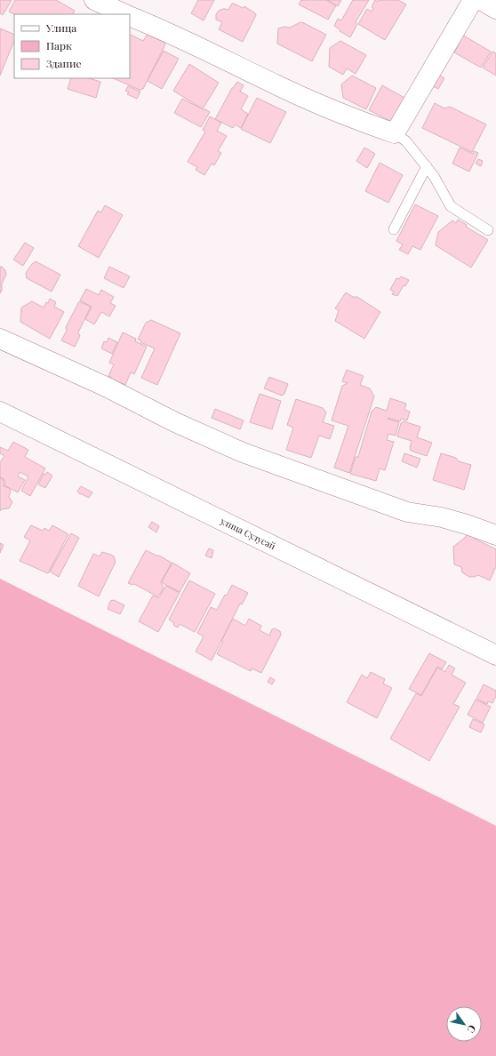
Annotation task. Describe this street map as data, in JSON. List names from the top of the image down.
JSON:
{
  "streets": {
    "street": ["улица Сулусай"]
  },
  "legend": ["Улица", "Парк", "Здание"],
  "north": "bottom right"
}
